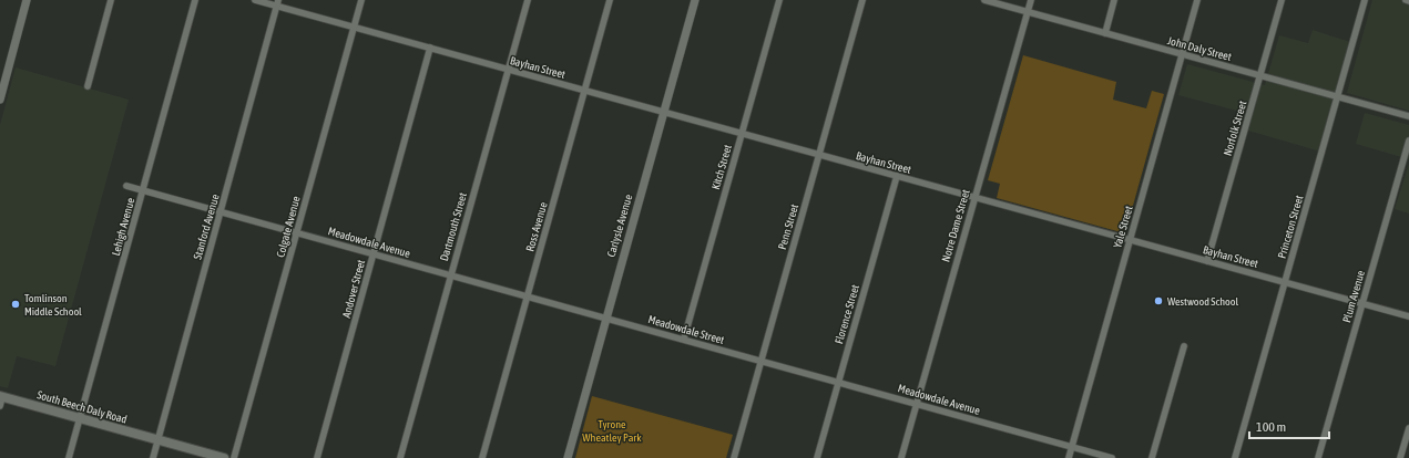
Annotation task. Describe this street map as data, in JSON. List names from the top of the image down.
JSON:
{
  "streets": {
    "main road": ["South Beech Daly Road"],
    "street": [
      "John Daly Street",
      "Bayhan Street",
      "Norfolk Street",
      "Kitch Street",
      "Carlysle Avenue",
      "Notre Dame Street",
      "Lehigh Avenue",
      "Stanford Avenue",
      "Colgate Avenue",
      "Dartmouth Street",
      "Ross Avenue",
      "Penn Street",
      "Yale Street",
      "Princeton Street",
      "Meadowdale Avenue",
      "Andover Street",
      "Plum Avenue",
      "Florence Street",
      "Meadowdale Street"
    ]
  },
  "crossings": [
    ["John Daly Street", "Norfolk Street"],
    ["John Daly Street", "Notre Dame Street"],
    ["John Daly Street", "Yale Street"],
    ["John Daly Street", "Princeton Street"],
    ["Bayhan Street", "Norfolk Street"],
    ["Bayhan Street", "Kitch Street"],
    ["Bayhan Street", "Carlysle Avenue"],
    ["Bayhan Street", "Notre Dame Street"],
    ["Bayhan Street", "Stanford Avenue"],
    ["Bayhan Street", "Colgate Avenue"],
    ["Bayhan Street", "Dartmouth Street"],
    ["Bayhan Street", "Ross Avenue"],
    ["Bayhan Street", "Penn Street"],
    ["Bayhan Street", "Yale Street"],
    ["Bayhan Street", "Princeton Street"],
    ["Bayhan Street", "Andover Street"],
    ["Bayhan Street", "Plum Avenue"],
    ["Bayhan Street", "Florence Street"],
    ["Kitch Street", "Meadowdale Street"],
    ["Carlysle Avenue", "Meadowdale Avenue"],
    ["Carlysle Avenue", "Meadowdale Street"],
    ["Notre Dame Street", "Meadowdale Avenue"],
    ["Lehigh Avenue", "Meadowdale Avenue"],
    ["Lehigh Avenue", "South Beech Daly Road"],
    ["Stanford Avenue", "Meadowdale Avenue"],
    ["Stanford Avenue", "South Beech Daly Road"],
    ["Colgate Avenue", "Meadowdale Avenue"],
    ["Dartmouth Street", "Meadowdale Avenue"],
    ["Ross Avenue", "Meadowdale Avenue"],
    ["Penn Street", "Meadowdale Avenue"],
    ["Penn Street", "Meadowdale Street"],
    ["Yale Street", "Meadowdale Avenue"],
    ["Meadowdale Avenue", "Andover Street"],
    ["Meadowdale Avenue", "Florence Street"],
    ["Meadowdale Avenue", "Meadowdale Street"]
  ],
  "parks": ["Tyrone Wheatley Park"],
  "places": ["Westwood School", "Tomlinson Middle School"],
  "scale_bar": "100 m"
}
